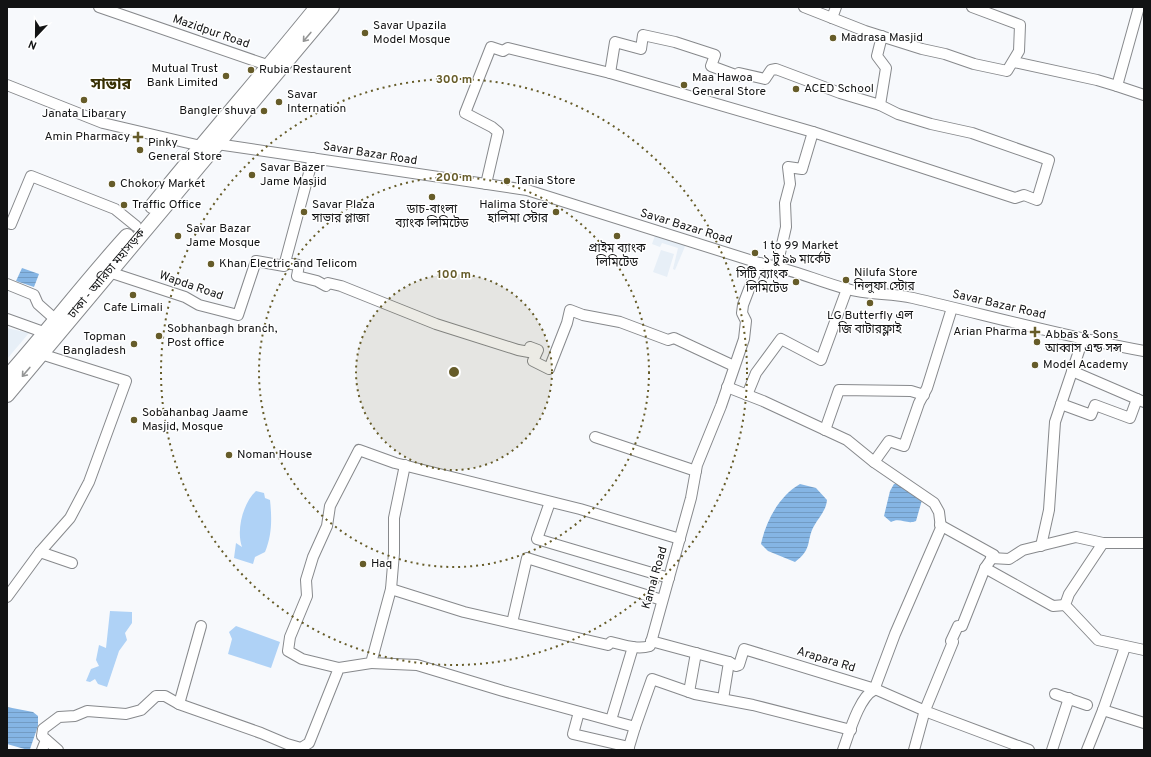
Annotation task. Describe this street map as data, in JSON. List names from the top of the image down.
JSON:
{
  "streets": {
    "highway": ["ঢাকা - আরিচা মহাসড়ক"],
    "street": [
      "Mazidpur Road",
      "Savar Bazar Road",
      "Wapda Road",
      "Kamal Road",
      "Arapara Rd"
    ]
  },
  "crossings": [
    ["Mazidpur Road", "ঢাকা - আরিচা মহাসড়ক"],
    ["Savar Bazar Road", "ঢাকা - আরিচা মহাসড়ক"],
    ["Savar Bazar Road", "Kamal Road"],
    ["ঢাকা - আরিচা মহাসড়ক", "Wapda Road"]
  ],
  "districts": ["সাভার"],
  "places": {
    "other": [
      "Savar Upazila Model Mosque",
      "Madrasa Masjid",
      "Rubia Restaurent",
      "Mutual Trust Bank Limited",
      "Maa Hawoa General Store",
      "ACED School",
      "Janata Libarary",
      "Savar Internation",
      "Bangler shuva",
      "Pinky General Store",
      "Savar Bazer Jame Masjid",
      "Tania Store",
      "Chokory Market",
      "ডাচ-বাংলা ব্যাংক লিমিটেড",
      "Traffic Office",
      "Savar Plaza সাভার প্লাজা",
      "Halima Store হালিমা স্টোর",
      "Savar Bazar Jame Mosque",
      "প্রাইম ব্যাংক লিমিটেড",
      "1 to 99 Market ১ টু ৯৯ মার্কেট",
      "Khan Electric and Telicom",
      "Nilufa Store নিলুফা স্টোর",
      "সিটি ব্যাংক লিমিটেড",
      "Cafe Limali",
      "LG Butterfly এল জি বাটারফ্লাই",
      "Sobhanbagh branch, Post office",
      "Abbas & Sons আব্বাস এন্ড সন্স",
      "Topman Bangladesh",
      "Model Academy",
      "Sobahanbag Jaame Masjid, Mosque",
      "Noman House",
      "Haq"
    ],
    "health": ["Amin Pharmacy", "Arian Pharma"]
  },
  "north": "bottom",
  "rings": ["300 m", "200 m", "100 m"]
}
